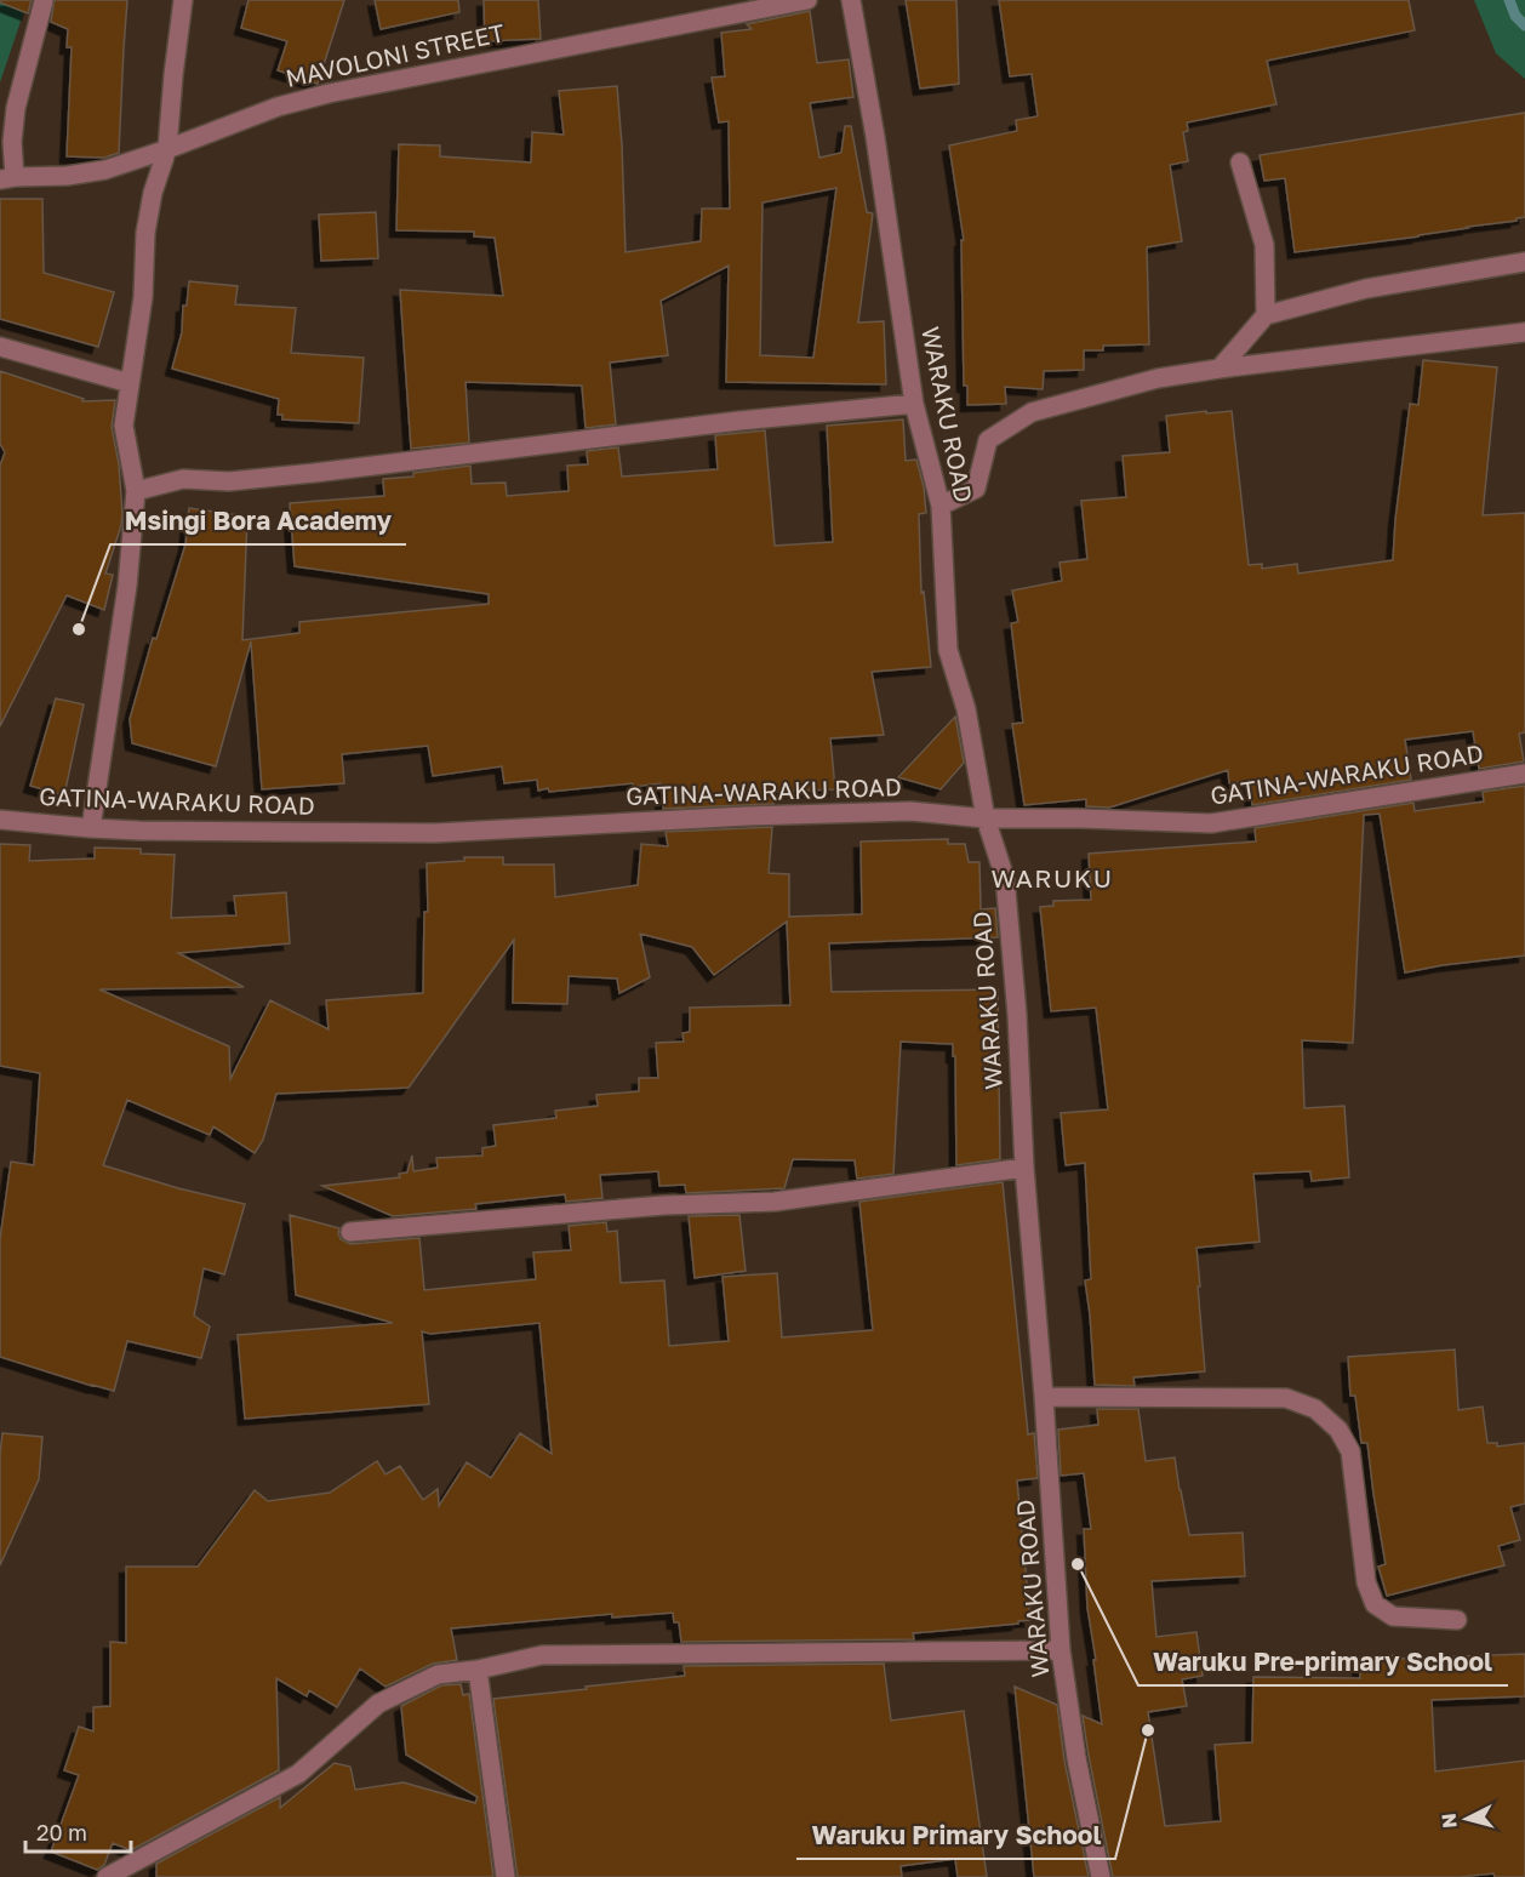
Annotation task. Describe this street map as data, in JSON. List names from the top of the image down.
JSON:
{
  "streets": {
    "street": ["MAVOLONI STREET", "WARAKU ROAD", "GATINA-WARAKU ROAD"]
  },
  "crossings": [
    ["WARAKU ROAD", "GATINA-WARAKU ROAD"]
  ],
  "districts": ["WARUKU"],
  "places": ["Msingi Bora Academy", "Waruku Pre-primary School", "Waruku Primary School"],
  "scale_bar": "20 m",
  "north": "left"
}
